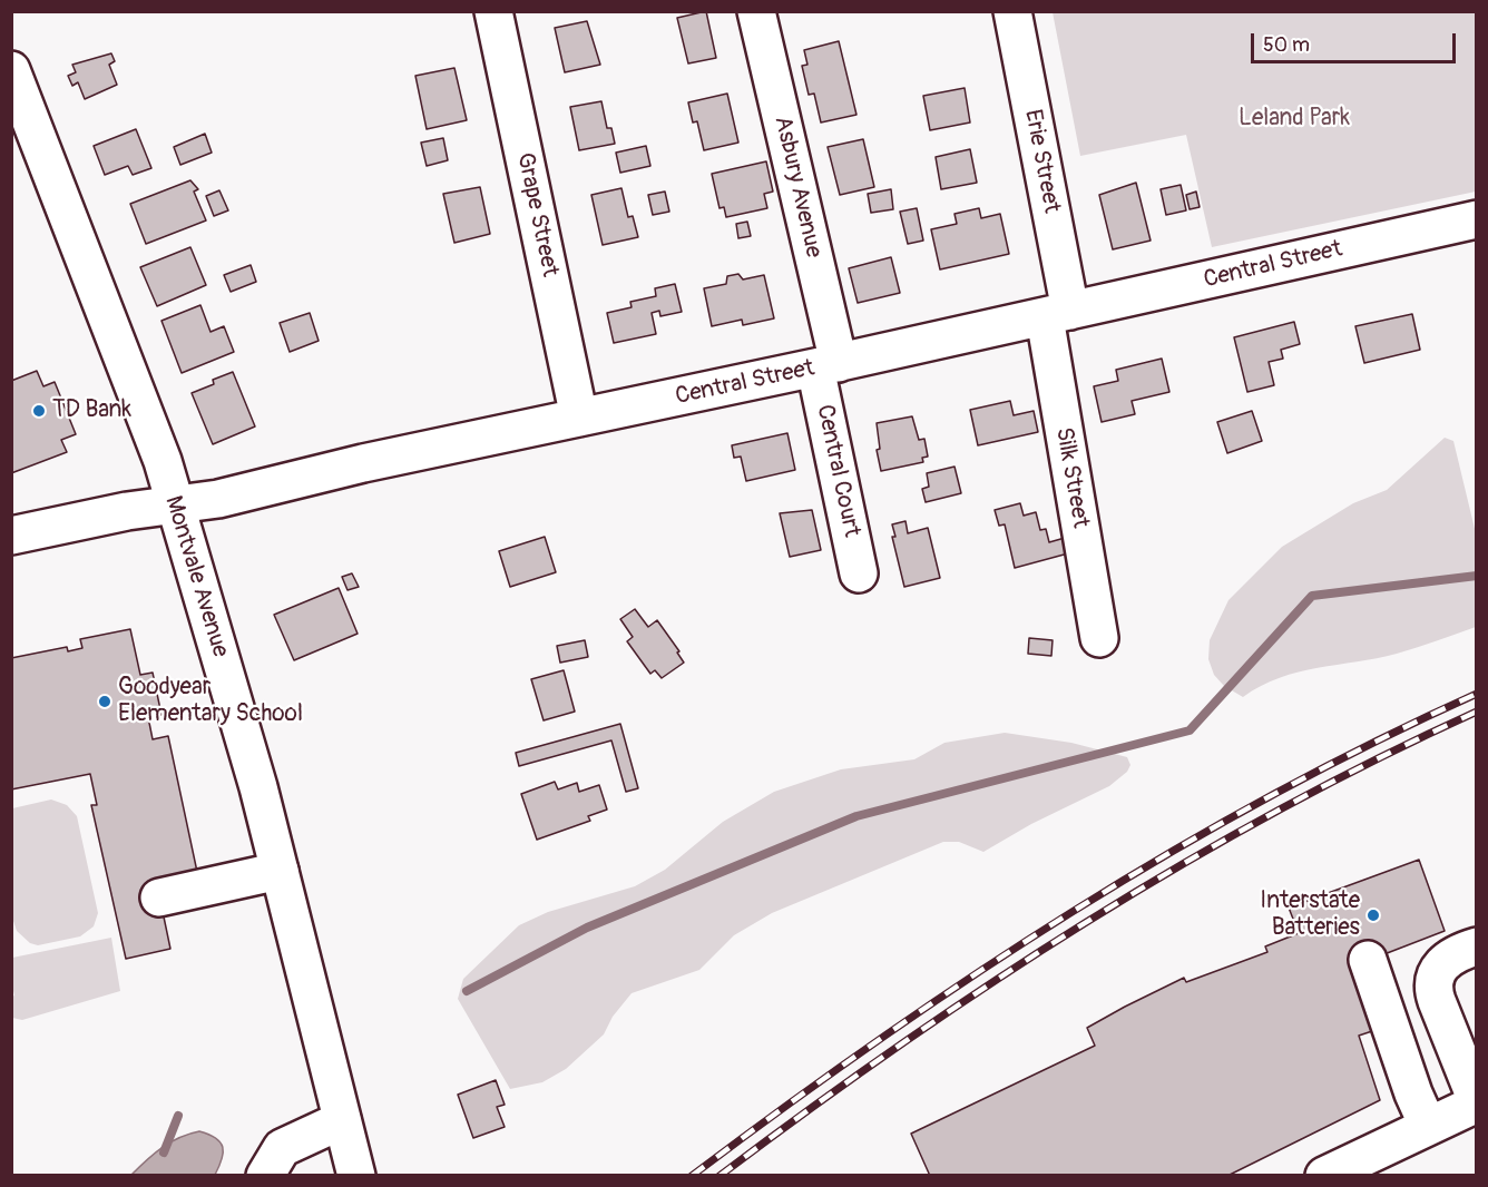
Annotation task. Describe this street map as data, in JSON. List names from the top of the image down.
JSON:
{
  "streets": {
    "street": [
      "Erie Street",
      "Asbury Avenue",
      "Grape Street",
      "Central Street",
      "Central Court",
      "Silk Street",
      "Montvale Avenue"
    ]
  },
  "crossings": [
    ["Erie Street", "Central Street"],
    ["Erie Street", "Silk Street"],
    ["Asbury Avenue", "Central Street"],
    ["Asbury Avenue", "Central Court"],
    ["Grape Street", "Central Street"],
    ["Central Street", "Central Court"],
    ["Central Street", "Silk Street"],
    ["Central Street", "Montvale Avenue"]
  ],
  "parks": ["Leland Park"],
  "places": ["TD Bank", "Goodyear Elementary School", "Interstate Batteries"],
  "scale_bar": "50 m"
}
